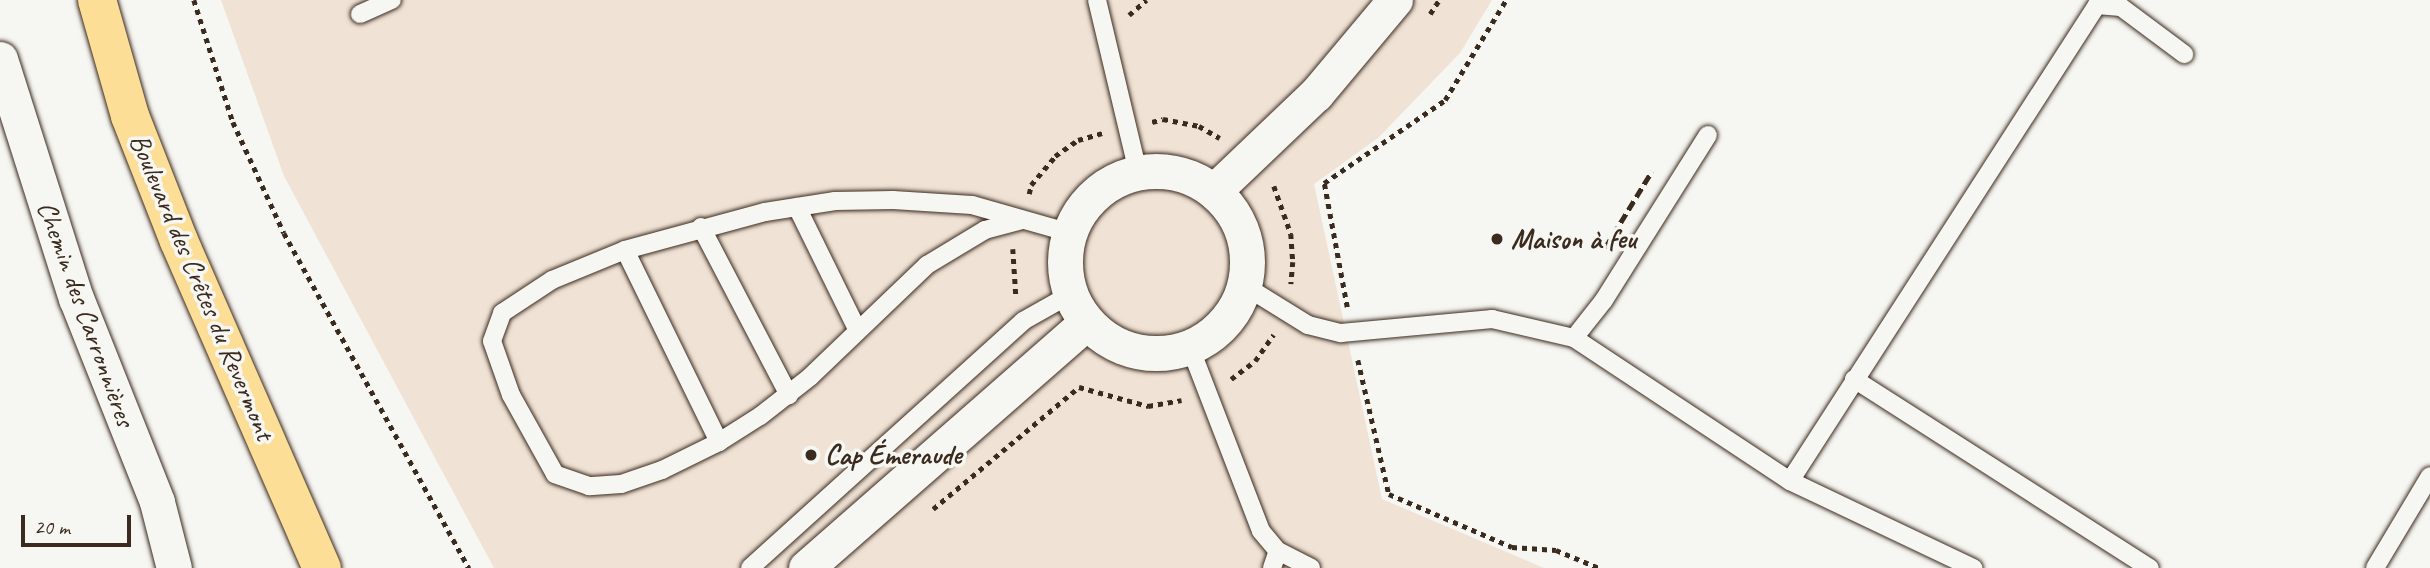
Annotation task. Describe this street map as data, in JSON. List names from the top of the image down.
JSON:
{
  "streets": {
    "main road": ["Boulevard des Crêtes du Revermont"],
    "street": ["Chemin des Carronnières"]
  },
  "places": ["Maison à feu", "Cap Émeraude"],
  "scale_bar": "20 m"
}
